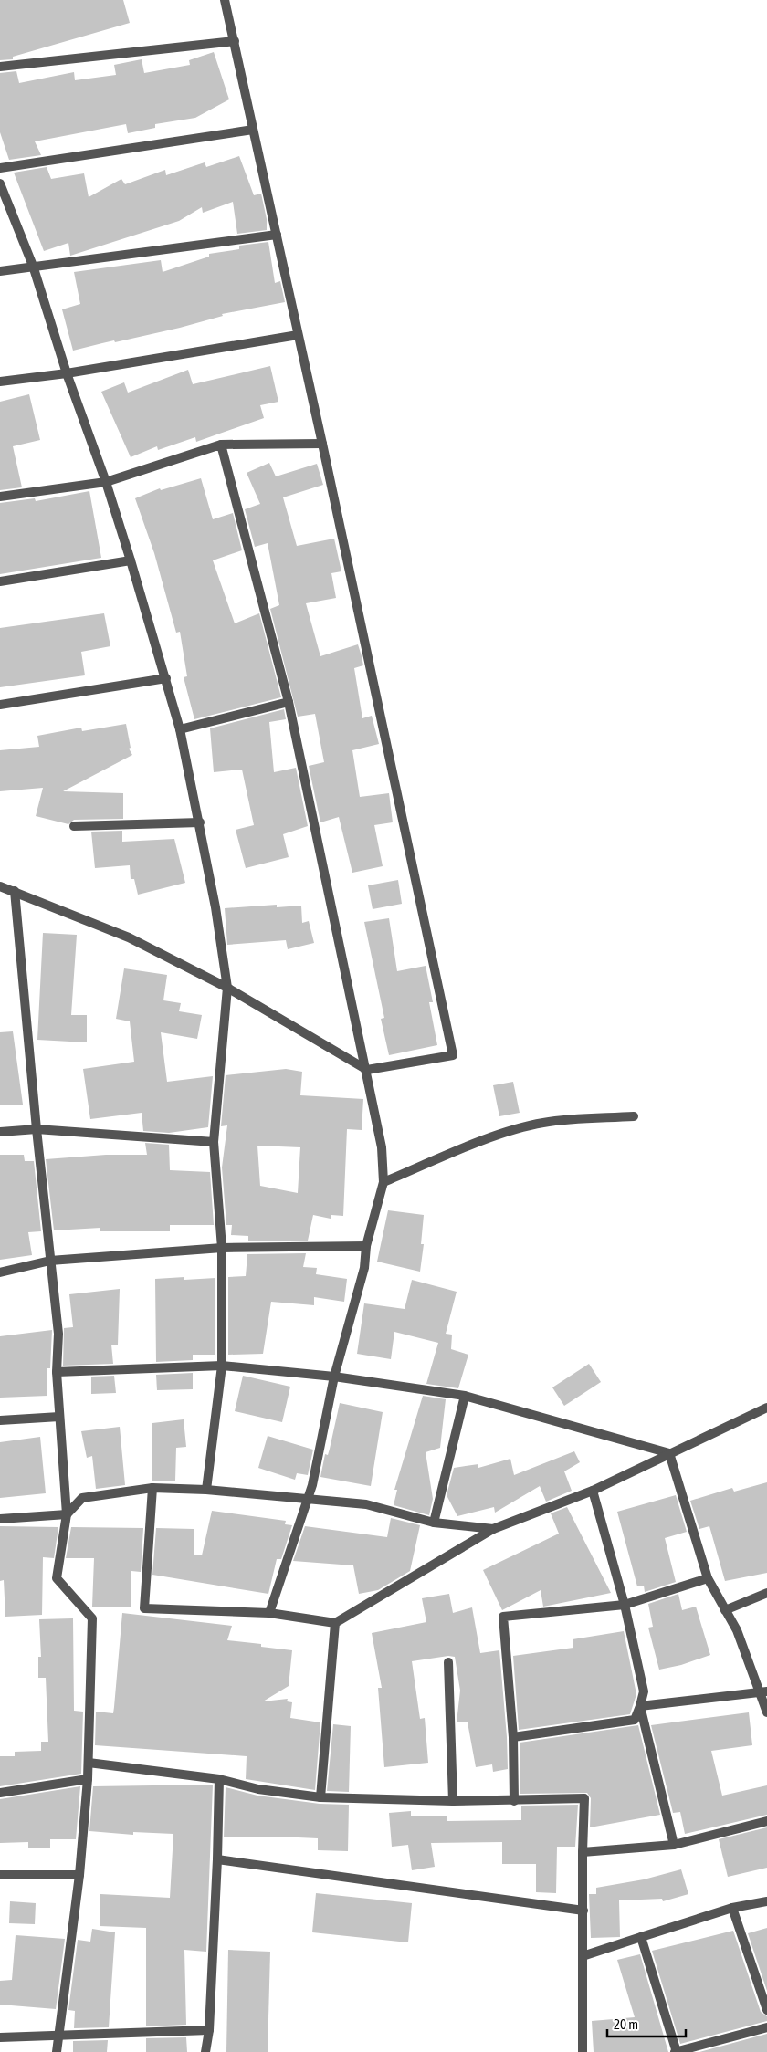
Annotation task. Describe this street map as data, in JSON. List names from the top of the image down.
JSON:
{
  "scale_bar": "20 m"
}
